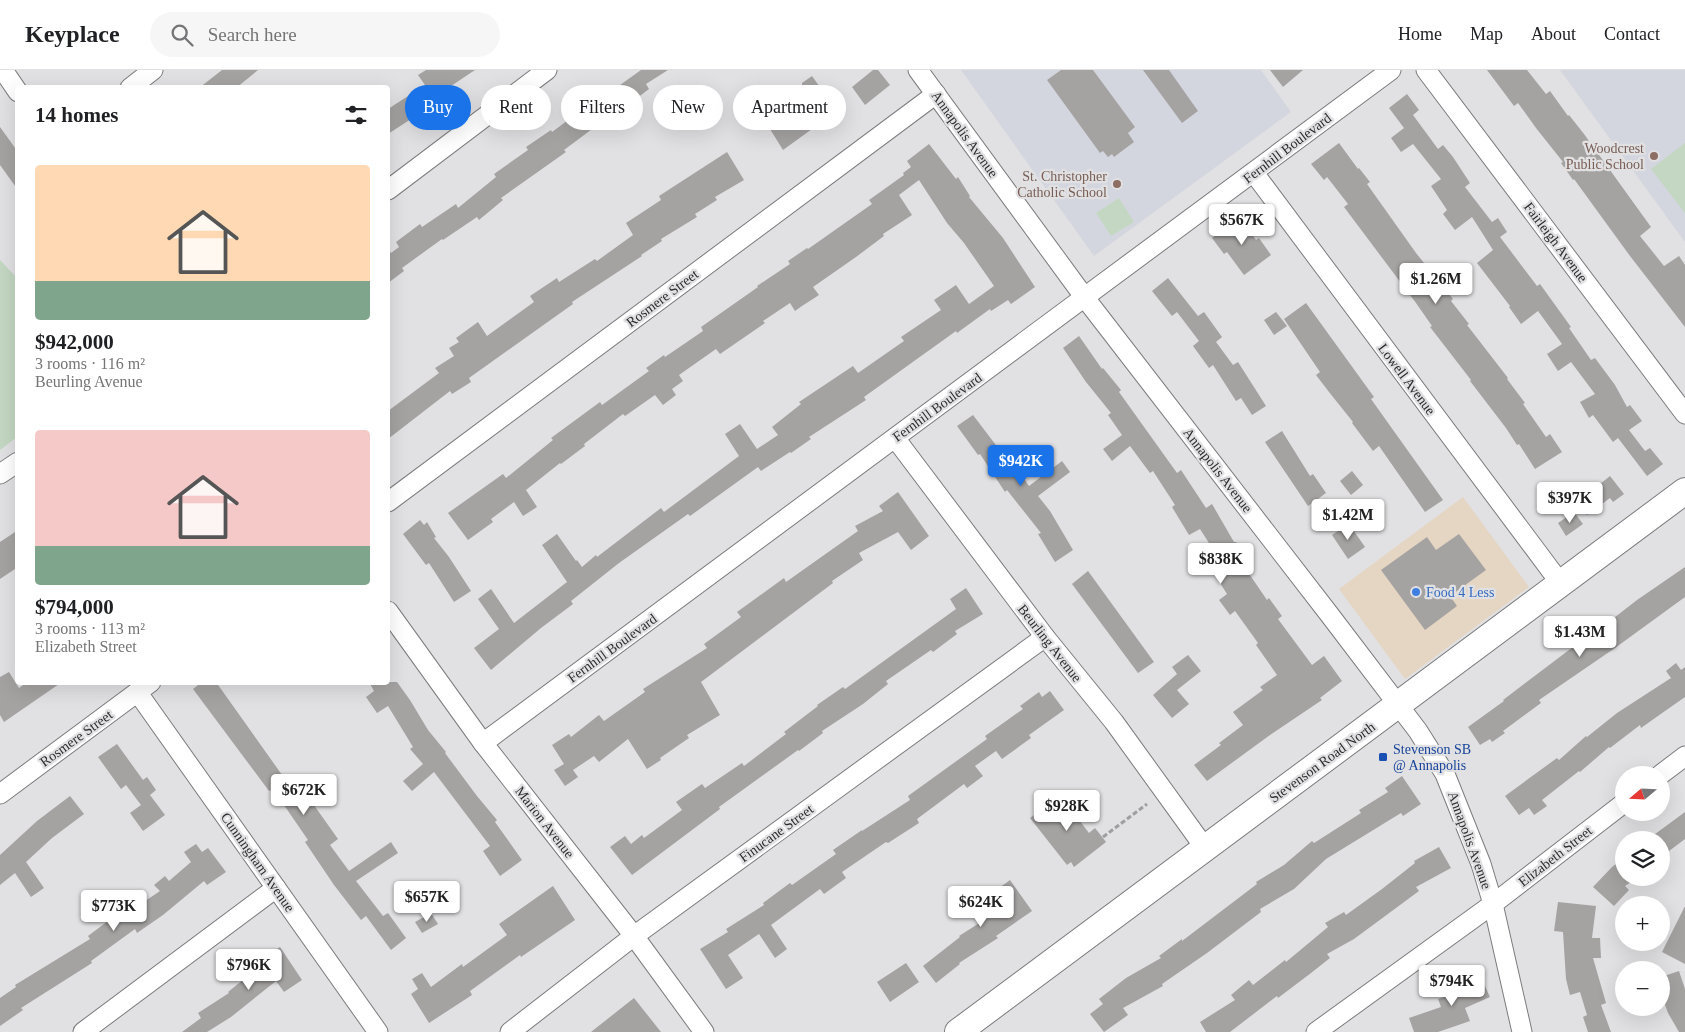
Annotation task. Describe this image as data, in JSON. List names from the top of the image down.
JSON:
{
  "streets": {
    "main road": ["Stevenson Road North"],
    "street": [
      "Annapolis Avenue",
      "Fernhill Boulevard",
      "Fairleigh Avenue",
      "Rosmere Street",
      "Lowell Avenue",
      "Beurling Avenue",
      "Marion Avenue",
      "Finucane Street",
      "Elizabeth Street",
      "Cunningham Avenue"
    ]
  },
  "crossings": [
    ["Annapolis Avenue", "Fernhill Boulevard"],
    ["Annapolis Avenue", "Rosmere Street"],
    ["Annapolis Avenue", "Stevenson Road North"],
    ["Annapolis Avenue", "Elizabeth Street"],
    ["Fernhill Boulevard", "Lowell Avenue"],
    ["Fernhill Boulevard", "Beurling Avenue"],
    ["Fernhill Boulevard", "Marion Avenue"],
    ["Rosmere Street", "Cunningham Avenue"],
    ["Lowell Avenue", "Stevenson Road North"],
    ["Beurling Avenue", "Stevenson Road North"],
    ["Beurling Avenue", "Finucane Street"],
    ["Marion Avenue", "Finucane Street"]
  ],
  "places": {
    "other": ["Woodcrest Public School", "St. Christopher Catholic School", "Food 4 Less"],
    "transit": ["Stevenson SB @ Annapolis"]
  },
  "north": "left",
  "page": {
    "header": "Keyplace",
    "search": "Search here",
    "nav": [
      "Home",
      "Map",
      "About",
      "Contact"
    ],
    "chip": [
      "Buy",
      "Rent",
      "Filters",
      "New",
      "Apartment"
    ],
    "heading": "14 homes",
    "list": [
      {
        "name": "$942,000",
        "note": "3 rooms · 116 m² · Beurling Avenue"
      },
      {
        "name": "$794,000",
        "note": "3 rooms · 113 m² · Elizabeth Street"
      }
    ],
    "price": [
      "$567K",
      "$1.26M",
      "$942K",
      "$397K",
      "$1.42M",
      "$838K",
      "$1.43M",
      "$672K",
      "$928K",
      "$657K",
      "$624K",
      "$773K",
      "$796K",
      "$794K"
    ],
    "map_buttons": ["+", "−"]
  }
}
